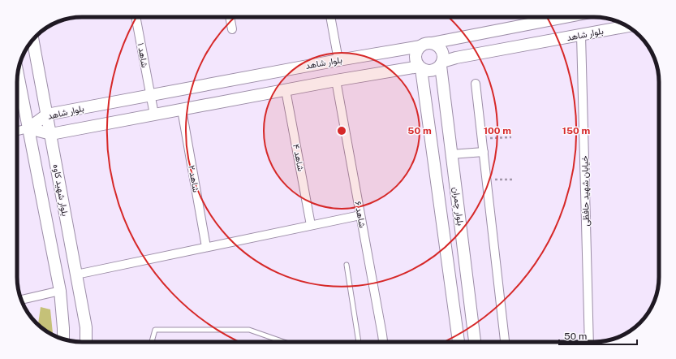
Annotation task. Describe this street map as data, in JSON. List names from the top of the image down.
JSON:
{
  "streets": {
    "main road": ["بلوار شاهد", "بلوار شهید کاوه", "بلوار چمران"],
    "street": [
      "شاهد ۱",
      "شاهد ۴",
      "شاهد ۲",
      "خیابان شهید حافظی",
      "شاهد ۶"
    ]
  },
  "crossings": [
    ["بلوار شاهد", "شاهد ۱"],
    ["بلوار شاهد", "شاهد ۴"],
    ["بلوار شاهد", "شاهد ۲"],
    ["بلوار شاهد", "بلوار شهید کاوه"],
    ["بلوار شاهد", "خیابان شهید حافظی"],
    ["بلوار شاهد", "بلوار چمران"],
    ["بلوار شاهد", "شاهد ۶"]
  ],
  "scale_bar": "50 m",
  "rings": ["50 m", "100 m", "150 m"]
}
